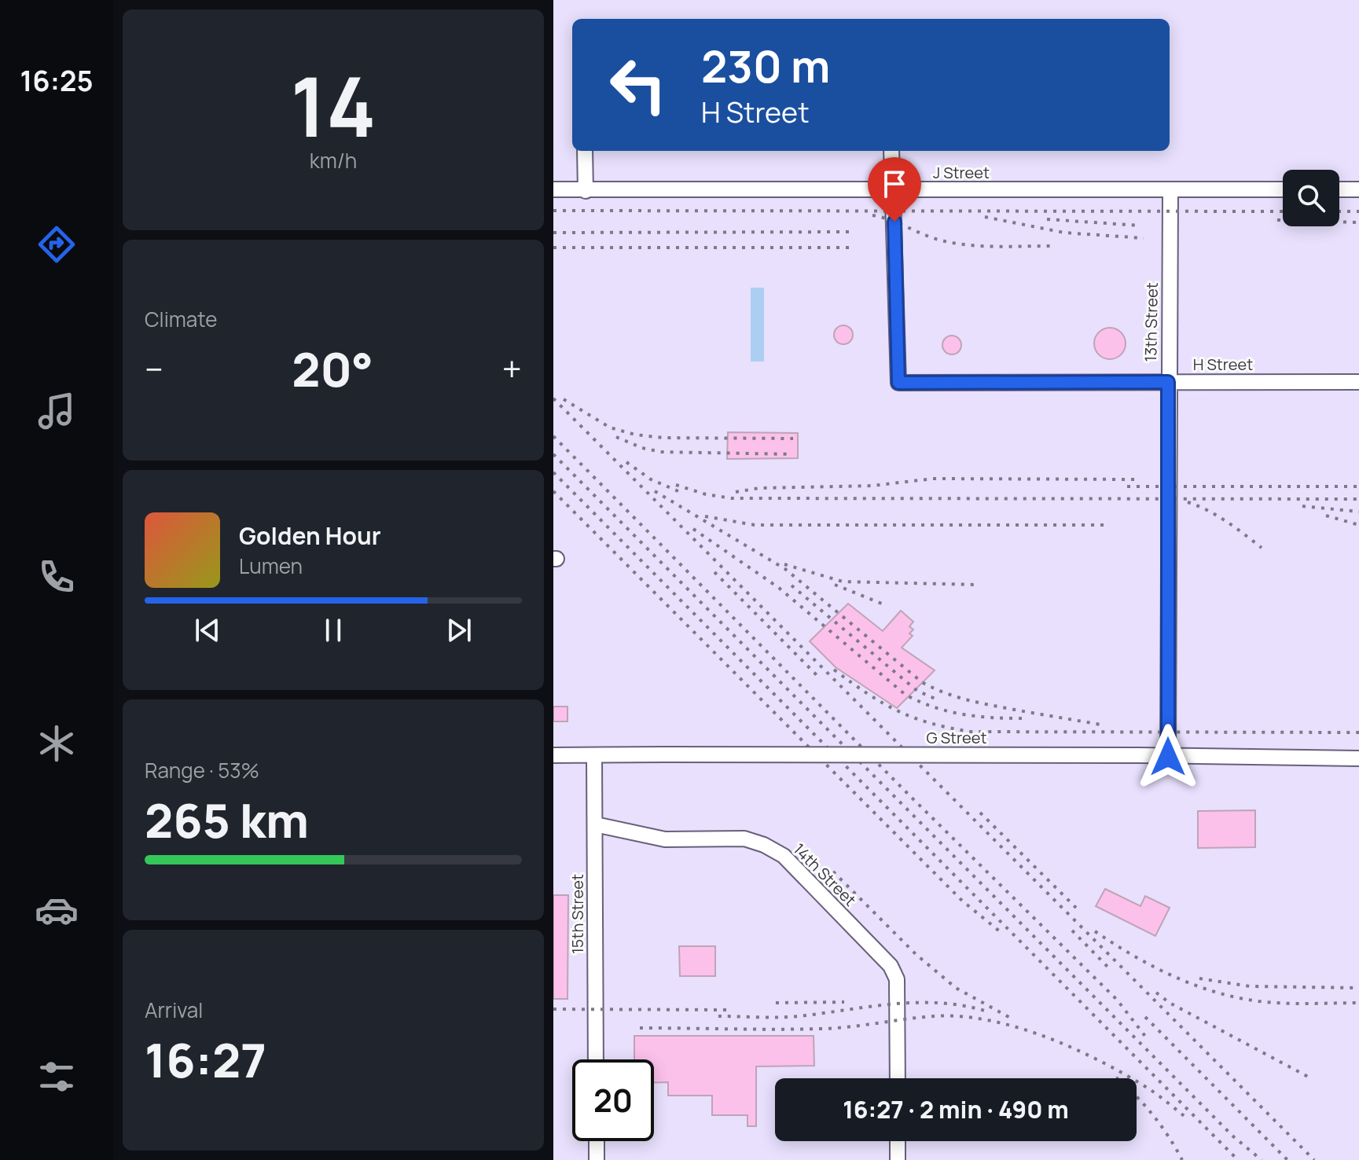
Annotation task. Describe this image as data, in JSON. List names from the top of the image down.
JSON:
{
  "streets": {
    "lane": [
      "J Street",
      "13th Street",
      "H Street",
      "G Street",
      "14th Street",
      "15th Street"
    ]
  },
  "crossings": [
    ["J Street", "13th Street"],
    ["J Street", "H Street"],
    ["13th Street", "H Street"],
    ["13th Street", "G Street"],
    ["G Street", "15th Street"],
    ["14th Street", "15th Street"]
  ],
  "page": {
    "tabs": "16:25",
    "tile": [
      ["14", "km/h"],
      "Climate",
      ["Range · 53%", "265 km"],
      ["Arrival", "16:27"]
    ],
    "turn": ["230 m", "H Street"],
    "heat": ["−", "20°", "+"],
    "song": ["Golden Hour", "Lumen"],
    "limit": "20",
    "trip": "16:27 · 2 min · 490 m"
  }
}
